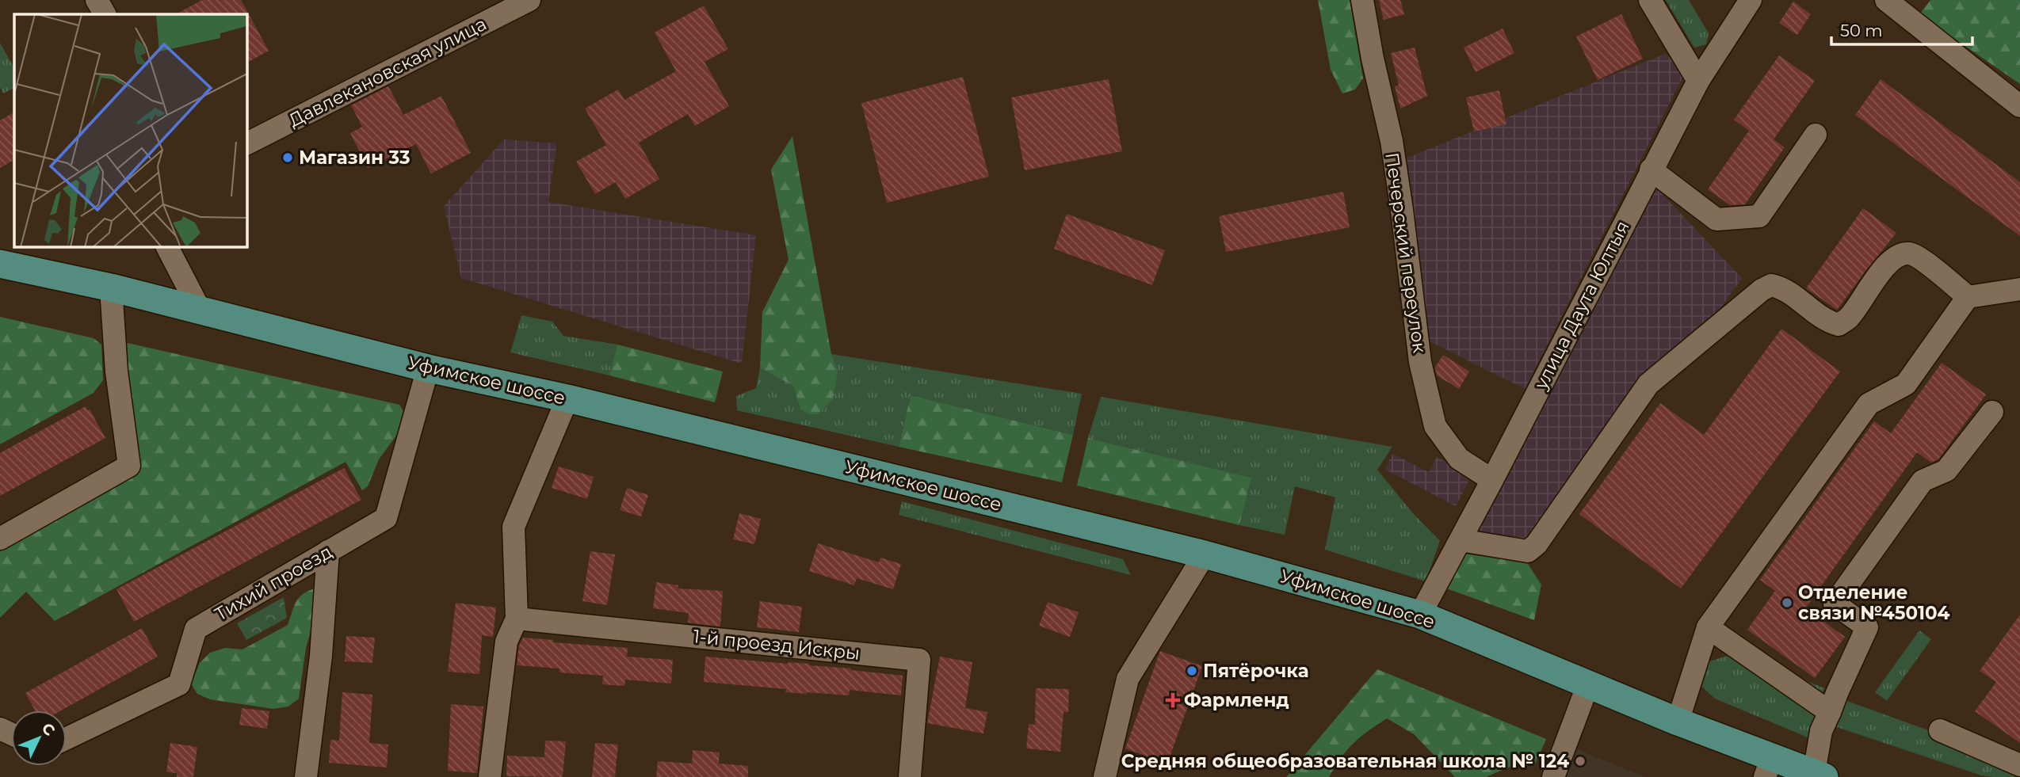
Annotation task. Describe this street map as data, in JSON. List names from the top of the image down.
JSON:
{
  "streets": {
    "main road": ["Уфимское шоссе"],
    "street": [
      "Давлекановская улица",
      "Печерский переулок",
      "улица Даута Юлтыя",
      "Тихий проезд",
      "1-й проезд Искры"
    ]
  },
  "crossings": [
    ["Печерский переулок", "улица Даута Юлтыя"],
    ["улица Даута Юлтыя", "Уфимское шоссе"],
    ["Уфимское шоссе", "Тихий проезд"]
  ],
  "places": {
    "other": [
      "Магазин 33",
      "Отделение связи №450104",
      "Пятёрочка",
      "Средняя общеобразовательная школа № 124"
    ],
    "health": ["Фармленд"]
  },
  "scale_bar": "50 m",
  "north": "top right"
}
